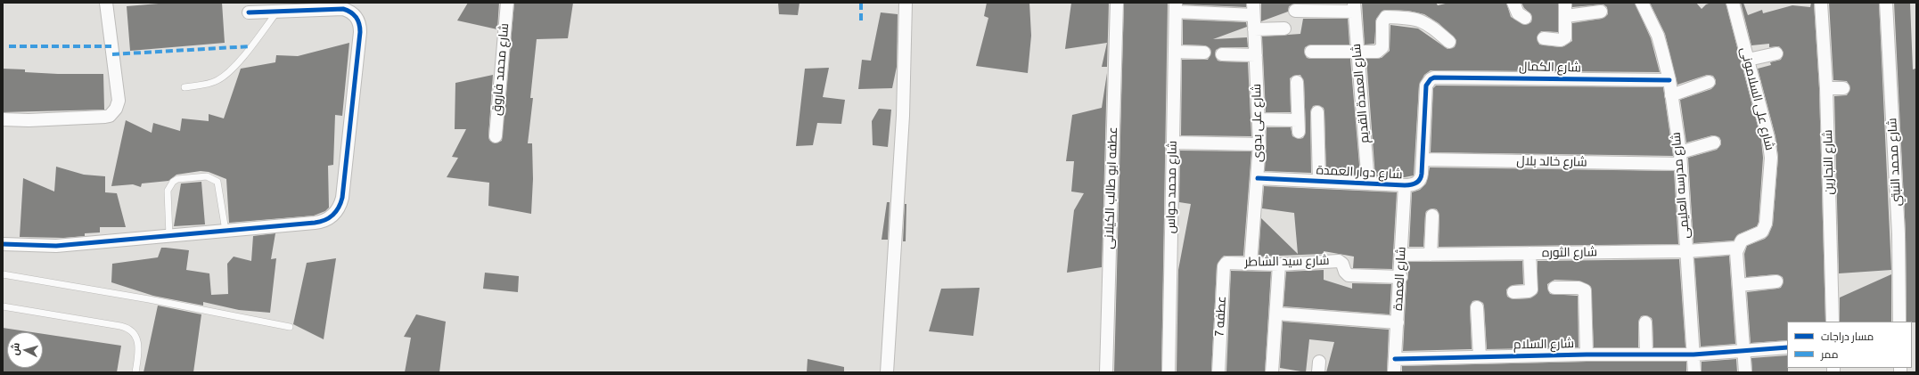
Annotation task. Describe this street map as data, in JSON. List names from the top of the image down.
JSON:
{
  "streets": {
    "street": [
      "شارع الكمال",
      "شارع محمد فاروق",
      "شارع العمدة القديم",
      "شارع على السلامونى",
      "شارع على بدوى",
      "شارع خالد بلال",
      "شارع النجارين",
      "شارع محمد النبتي",
      "شارع دوار العمدة",
      "شارع مدرسه العليمى",
      "شارع محمد حواس",
      "عطفه ابو طالب الكيلانى",
      "شارع الثوره",
      "شارع سيد الشاطر",
      "شارع العمدة",
      "عطفه 7",
      "شارع السلام"
    ]
  },
  "crossings": [
    ["شارع الكمال", "شارع دوار العمدة"],
    ["شارع الكمال", "شارع مدرسه العليمى"],
    ["شارع العمدة القديم", "شارع دوار العمدة"],
    ["شارع على السلامونى", "شارع الثوره"],
    ["شارع على بدوى", "شارع دوار العمدة"],
    ["شارع على بدوى", "شارع سيد الشاطر"],
    ["شارع خالد بلال", "شارع دوار العمدة"],
    ["شارع خالد بلال", "شارع مدرسه العليمى"],
    ["شارع دوار العمدة", "شارع العمدة"],
    ["شارع مدرسه العليمى", "شارع الثوره"],
    ["شارع مدرسه العليمى", "شارع السلام"],
    ["شارع الثوره", "شارع العمدة"],
    ["شارع سيد الشاطر", "شارع العمدة"],
    ["شارع سيد الشاطر", "عطفه 7"],
    ["شارع العمدة", "شارع السلام"]
  ],
  "legend": ["مسار دراجات", "ممر"],
  "north": "left"
}
